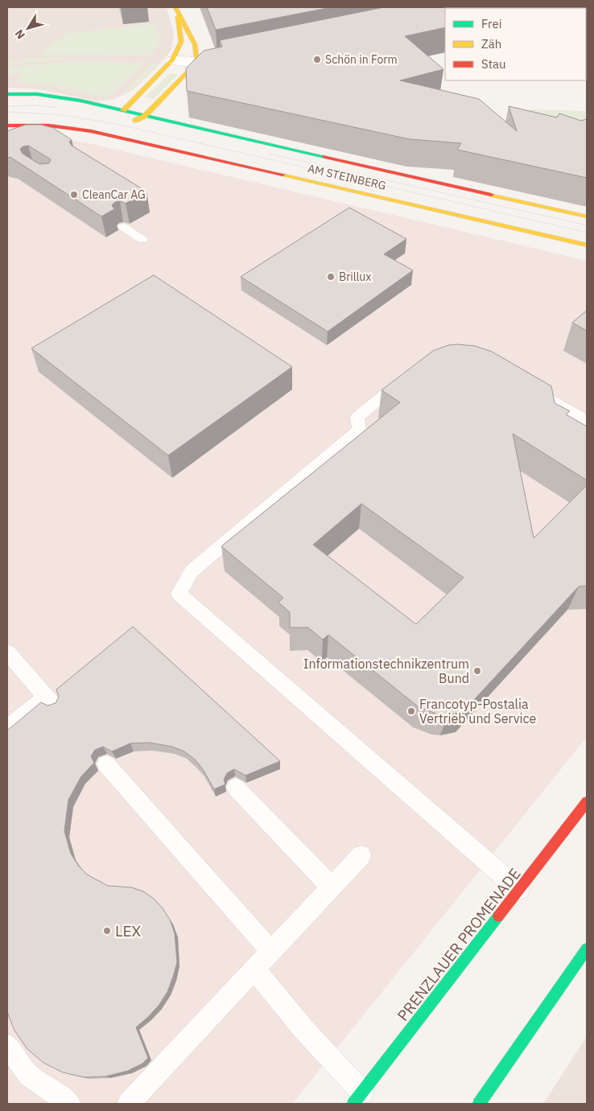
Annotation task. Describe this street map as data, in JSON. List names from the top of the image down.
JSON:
{
  "streets": {
    "main road": ["AM STEINBERG", "PRENZLAUER PROMENADE"]
  },
  "places": [
    "Schön in Form",
    "CleanCar AG",
    "Brillux",
    "Informationstechnikzentrum Bund",
    "Francotyp-Postalia Vertrieb und Service",
    "LEX"
  ],
  "legend": ["Frei", "Zäh", "Stau"],
  "north": "bottom left"
}
